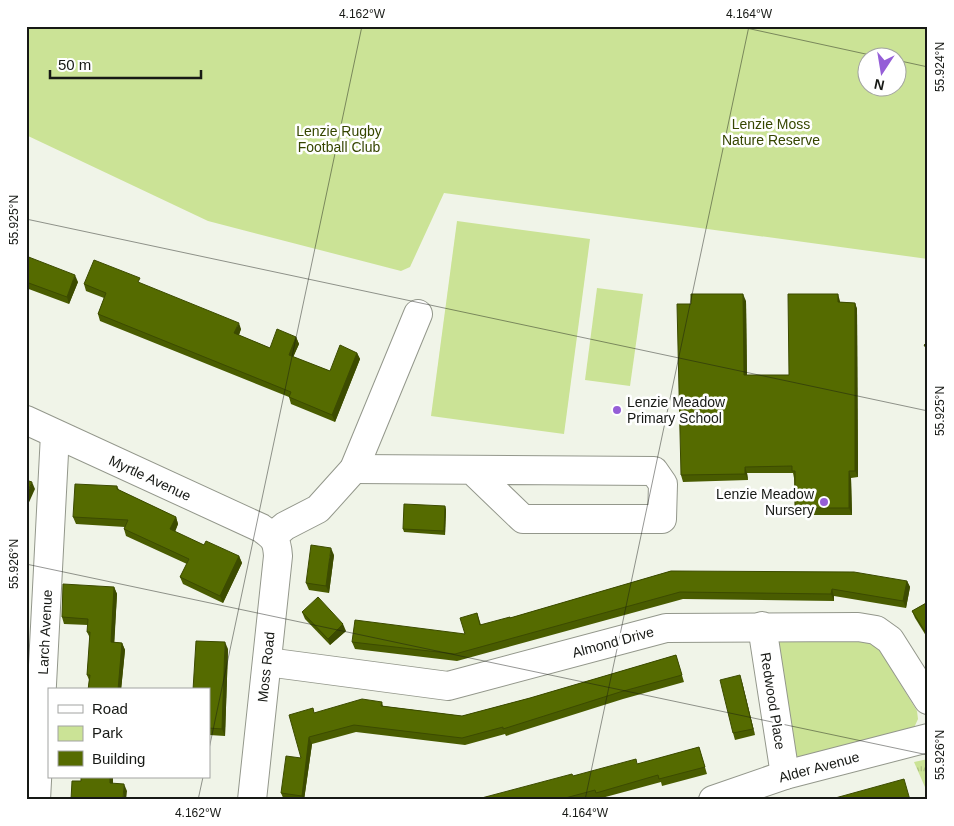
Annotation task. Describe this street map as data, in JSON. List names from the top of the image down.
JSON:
{
  "streets": {
    "street": [
      "Myrtle Avenue",
      "Larch Avenue",
      "Almond Drive",
      "Moss Road",
      "Redwood Place",
      "Alder Avenue"
    ]
  },
  "crossings": [
    ["Myrtle Avenue", "Larch Avenue"],
    ["Myrtle Avenue", "Moss Road"],
    ["Almond Drive", "Moss Road"],
    ["Almond Drive", "Redwood Place"],
    ["Redwood Place", "Alder Avenue"]
  ],
  "parks": ["Lenzie Moss Nature Reserve", "Lenzie Rugby Football Club"],
  "places": ["Lenzie Meadow Primary School", "Lenzie Meadow Nursery"],
  "legend": ["Road", "Park", "Building"],
  "scale_bar": "50 m",
  "north": "bottom",
  "coordinates": [
    "4.162°W",
    "4.164°W",
    "55.924°N",
    "55.925°N",
    "55.926°N"
  ]
}
